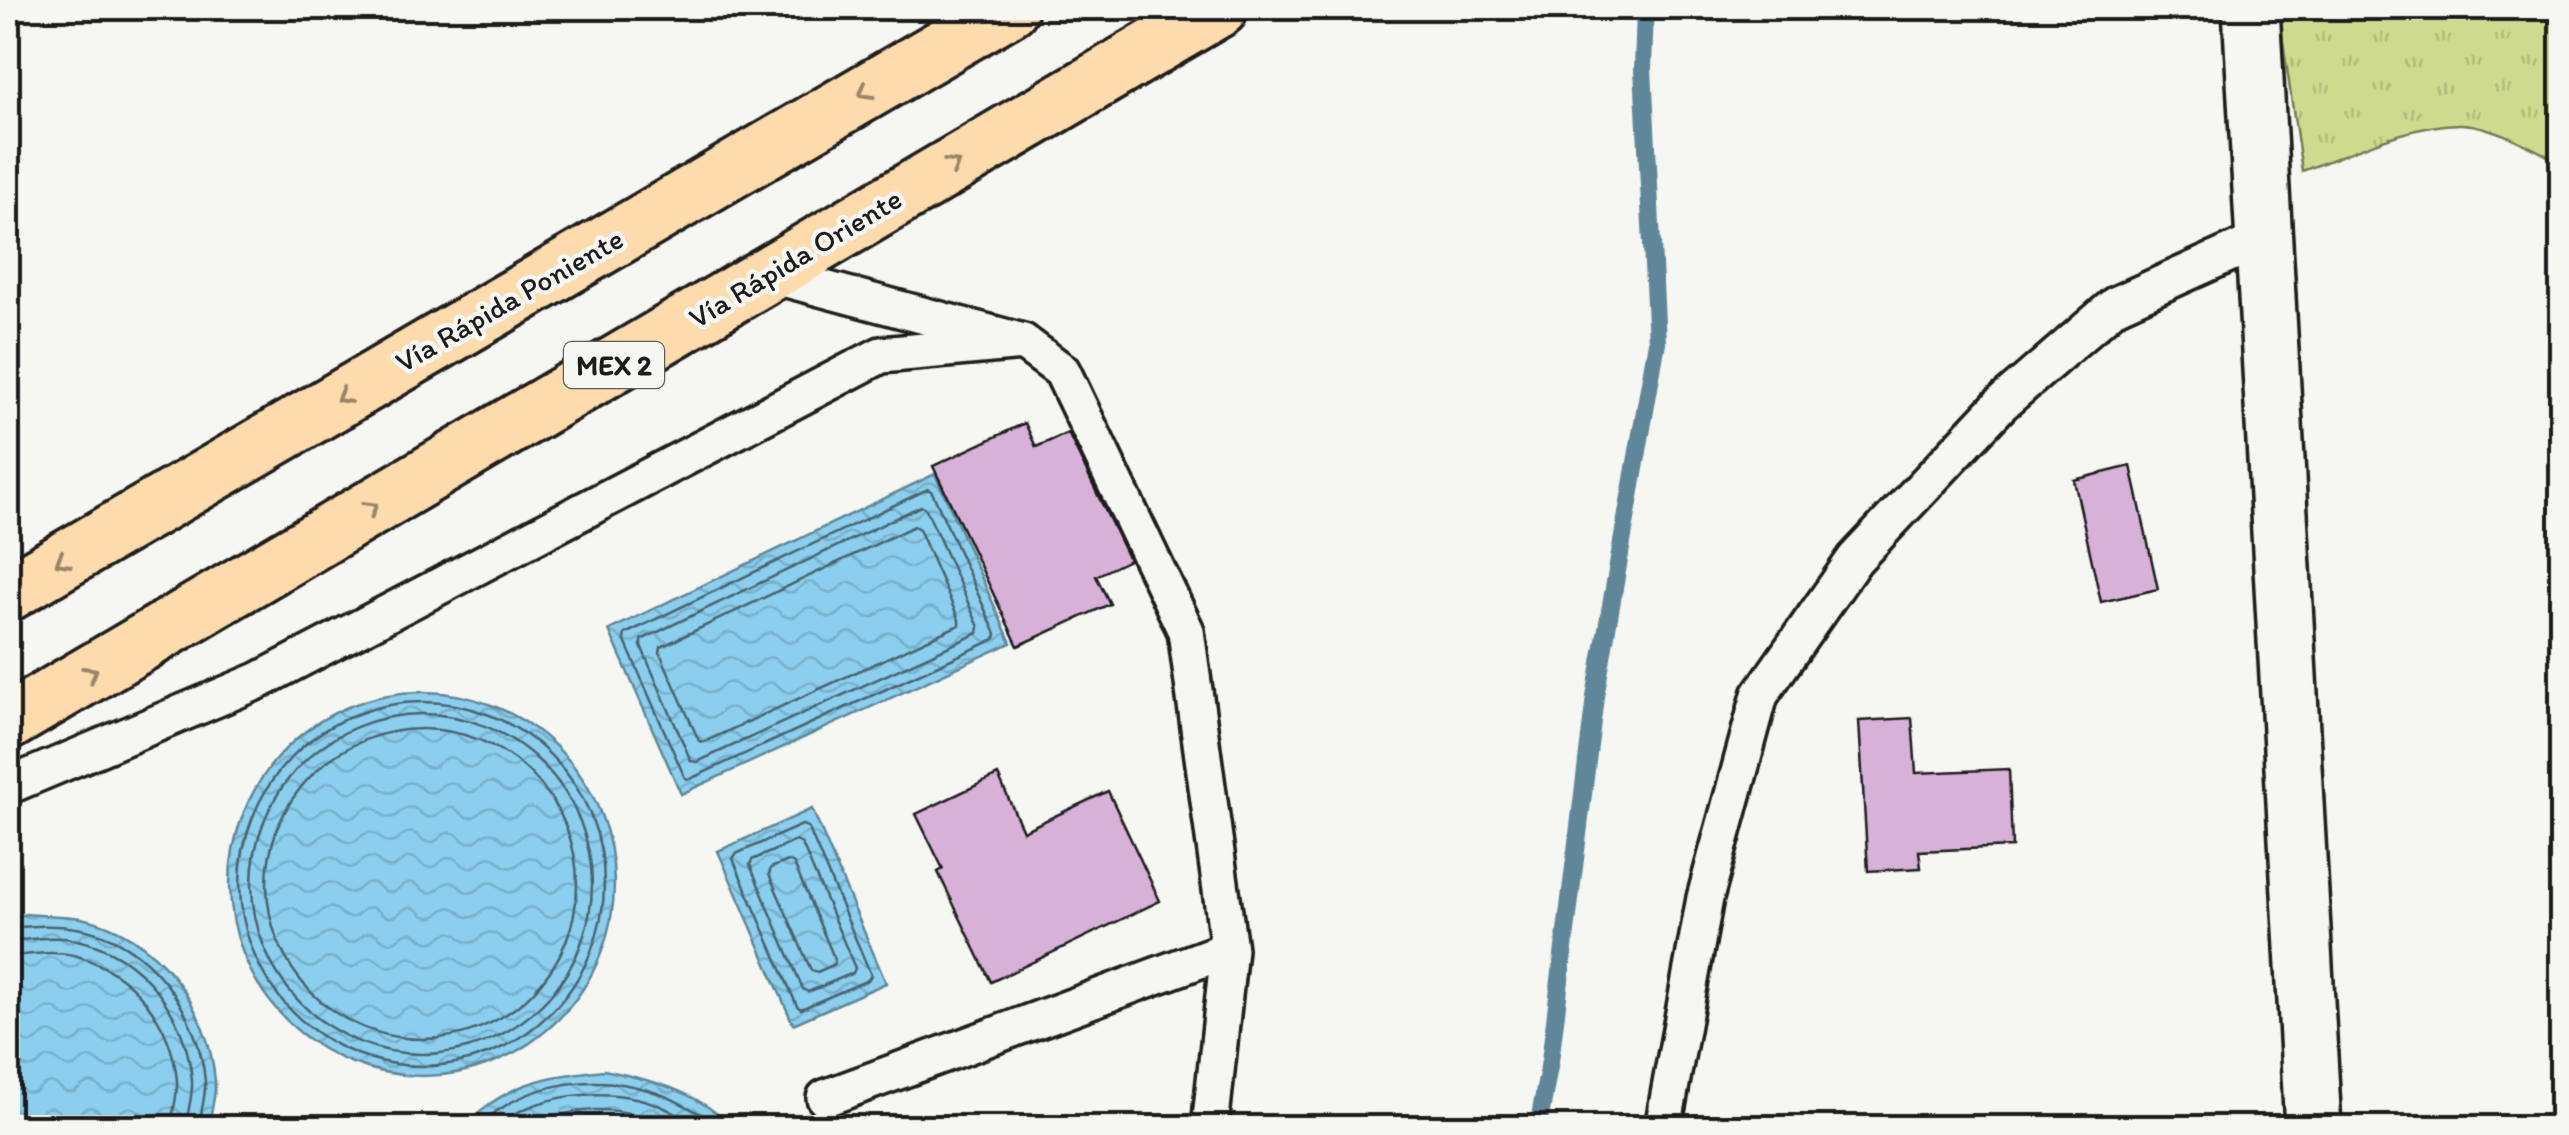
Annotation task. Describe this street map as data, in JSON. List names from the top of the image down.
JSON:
{
  "streets": {
    "highway": ["Vía Rápida Oriente", "Vía Rápida Poniente", "MEX 2"]
  },
  "one_way": ["Vía Rápida Oriente", "Vía Rápida Poniente"]
}
